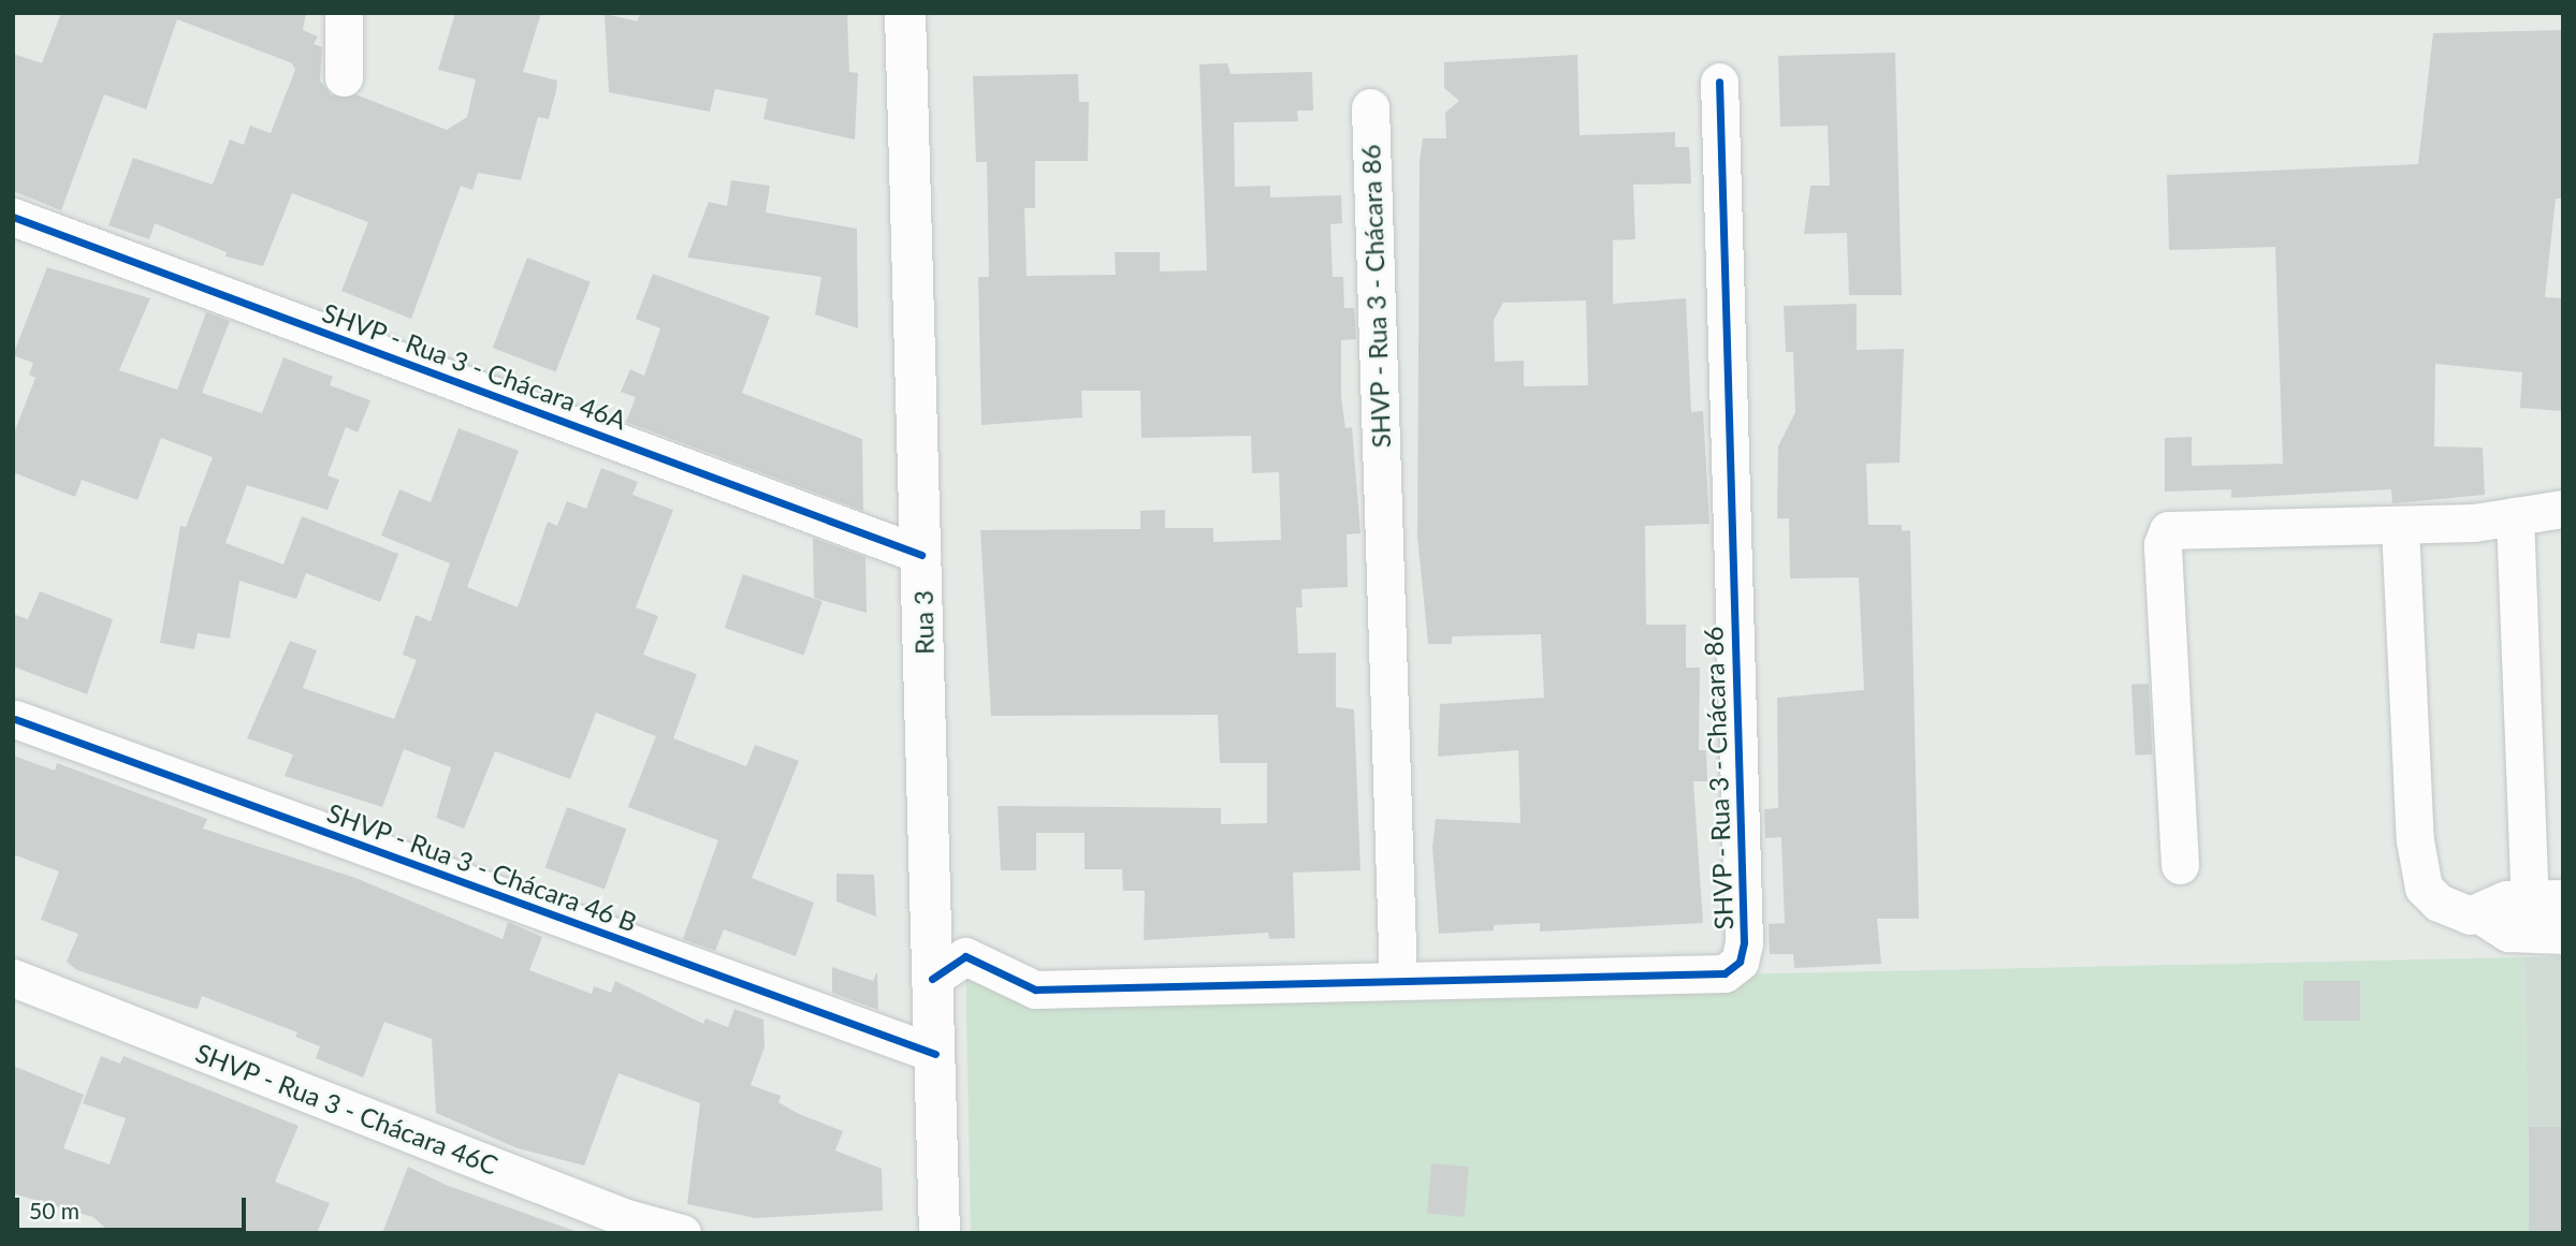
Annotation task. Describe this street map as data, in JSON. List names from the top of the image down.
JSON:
{
  "streets": {
    "main road": ["Rua 3"],
    "street": [
      "SHVP - Rua 3 - Chácara 86",
      "SHVP - Rua 3 - Chácara 46A",
      "SHVP - Rua 3 - Chácara 46 B",
      "SHVP - Rua 3 - Chácara 46C"
    ]
  },
  "crossings": [
    ["SHVP - Rua 3 - Chácara 86", "Rua 3"],
    ["SHVP - Rua 3 - Chácara 46A", "Rua 3"],
    ["Rua 3", "SHVP - Rua 3 - Chácara 46 B"]
  ],
  "scale_bar": "50 m"
}
